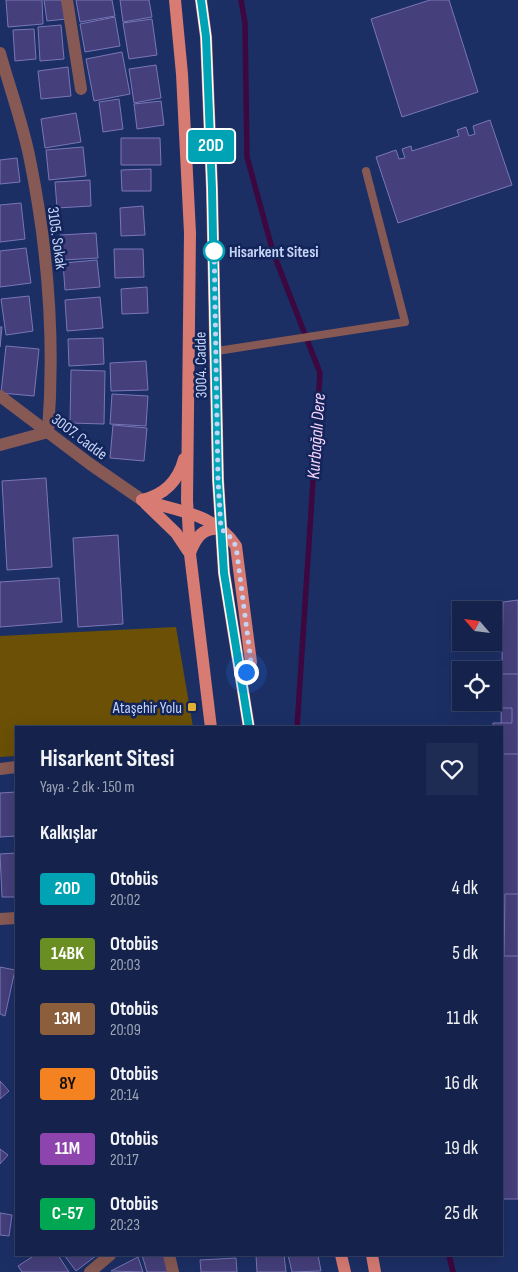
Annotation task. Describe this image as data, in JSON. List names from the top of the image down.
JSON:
{
  "streets": {
    "main road": ["3004. Cadde"],
    "street": ["3105. Sokak", "3007. Cadde"]
  },
  "crossings": [
    ["3105. Sokak", "3007. Cadde"]
  ],
  "water": ["Kurbağalı Dere"],
  "places": {
    "other": ["Hisarkent Sitesi"],
    "transit": ["Ataşehir Yolu"]
  },
  "lines": ["bus line 20D"],
  "north": "top left",
  "page": {
    "on_map": "20D",
    "heading": [
      ["Hisarkent Sitesi", "Yaya · 2 dk · 150 m"],
      "Kalkışlar"
    ],
    "list": [
      {
        "mark": "20D",
        "name": "Otobüs",
        "note": "20:02",
        "value": "4 dk"
      },
      {
        "mark": "14BK",
        "name": "Otobüs",
        "note": "20:03",
        "value": "5 dk"
      },
      {
        "mark": "13M",
        "name": "Otobüs",
        "note": "20:09",
        "value": "11 dk"
      },
      {
        "mark": "8Y",
        "name": "Otobüs",
        "note": "20:14",
        "value": "16 dk"
      },
      {
        "mark": "11M",
        "name": "Otobüs",
        "note": "20:17",
        "value": "19 dk"
      },
      {
        "mark": "C-57",
        "name": "Otobüs",
        "note": "20:23",
        "value": "25 dk"
      }
    ]
  }
}
